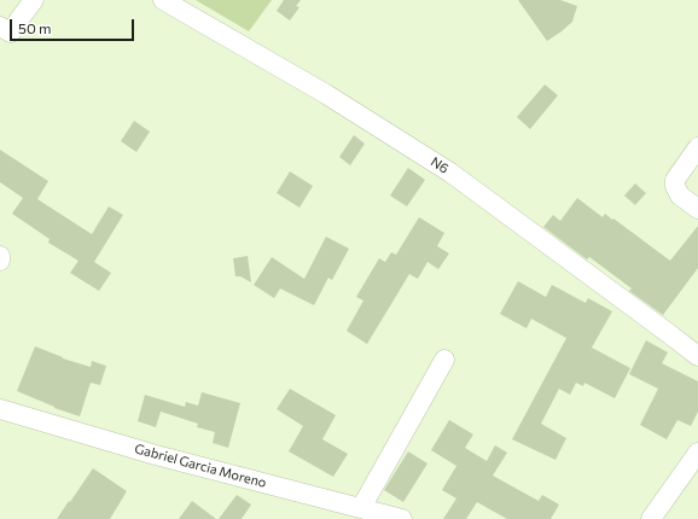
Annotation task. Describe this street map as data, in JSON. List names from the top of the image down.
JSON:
{
  "streets": {
    "street": ["N6", "Gabriel Garcia Moreno"]
  },
  "scale_bar": "50 m"
}
